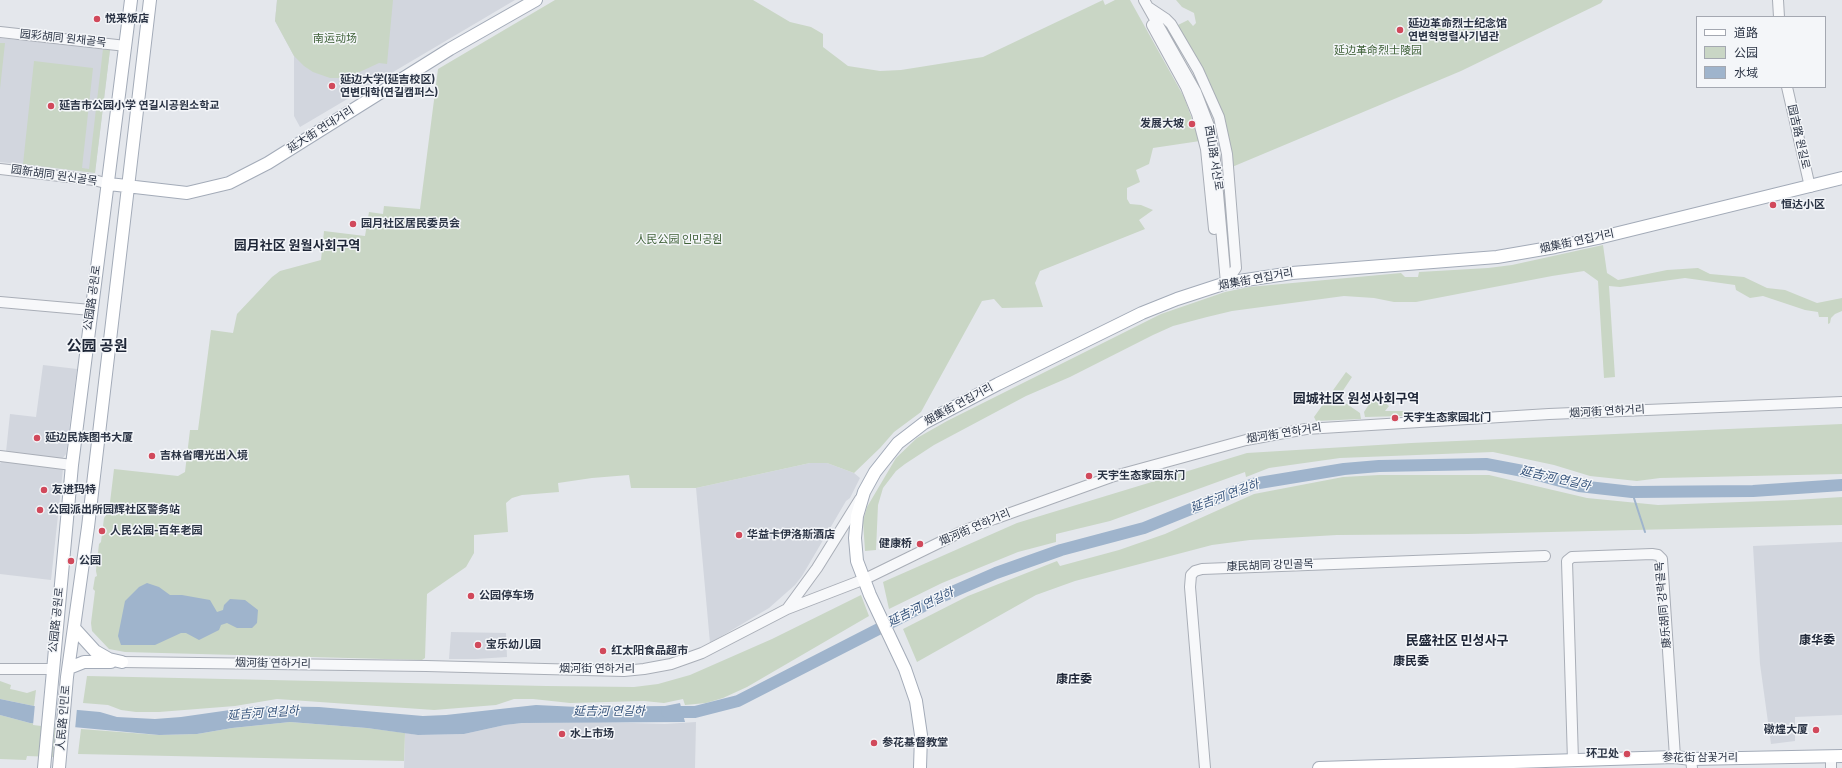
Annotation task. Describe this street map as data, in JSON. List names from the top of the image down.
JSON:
{
  "streets": {
    "main road": [
      "延大街 연대거리",
      "烟集街 연집거리",
      "公园路 공원로",
      "人民路 인민로",
      "参花街 삼꽃거리"
    ],
    "street": [
      "园彩胡同 원채골목",
      "园吉路 원길로",
      "西山路 서산로",
      "园新胡同 원신골목",
      "烟河街 연하거리",
      "康民胡同 강민골목",
      "康乐胡同 강락골목"
    ]
  },
  "crossings": [
    ["园彩胡同 원채골목", "公园路 공원로"],
    ["延大街 연대거리", "园新胡同 원신골목"],
    ["延大街 연대거리", "公园路 공원로"],
    ["园吉路 원길로", "烟集街 연집거리"],
    ["西山路 서산로", "烟集街 연집거리"],
    ["园新胡同 원신골목", "公园路 공원로"],
    ["烟集街 연집거리", "烟河街 연하거리"],
    ["公园路 공원로", "人民路 인민로"],
    ["康乐胡同 강락골목", "参花街 삼꽃거리"]
  ],
  "districts": [
    "园月社区 원월사회구역",
    "公园 공원",
    "园城社区 원성사회구역",
    "康华委",
    "民盛社区 민성사구",
    "康民委",
    "康庄委"
  ],
  "water": ["延吉河 연길하"],
  "parks": ["南运动场", "延边革命烈士陵园", "人民公园 인민공원"],
  "places": [
    "悦来饭店",
    "延边革命烈士纪念馆 연변혁명렬사기념관",
    "延边大学(延吉校区) 연변대학(연길캠퍼스)",
    "延吉市公园小学 연길시공원소학교",
    "发展大坡",
    "恒达小区",
    "园月社区居民委员会",
    "天宇生态家园北门",
    "延边民族图书大厦",
    "吉林省曙光出入境",
    "天宇生态家园东门",
    "友进玛特",
    "公园派出所园辉社区警务站",
    "人民公园-百年老园",
    "华益卡伊洛斯酒店",
    "健康桥",
    "公园",
    "公园停车场",
    "宝乐幼儿园",
    "红太阳食品超市",
    "礅煌大厦",
    "水上市场",
    "参花基督教堂",
    "环卫处"
  ],
  "legend": ["道路", "公园", "水域"]
}
